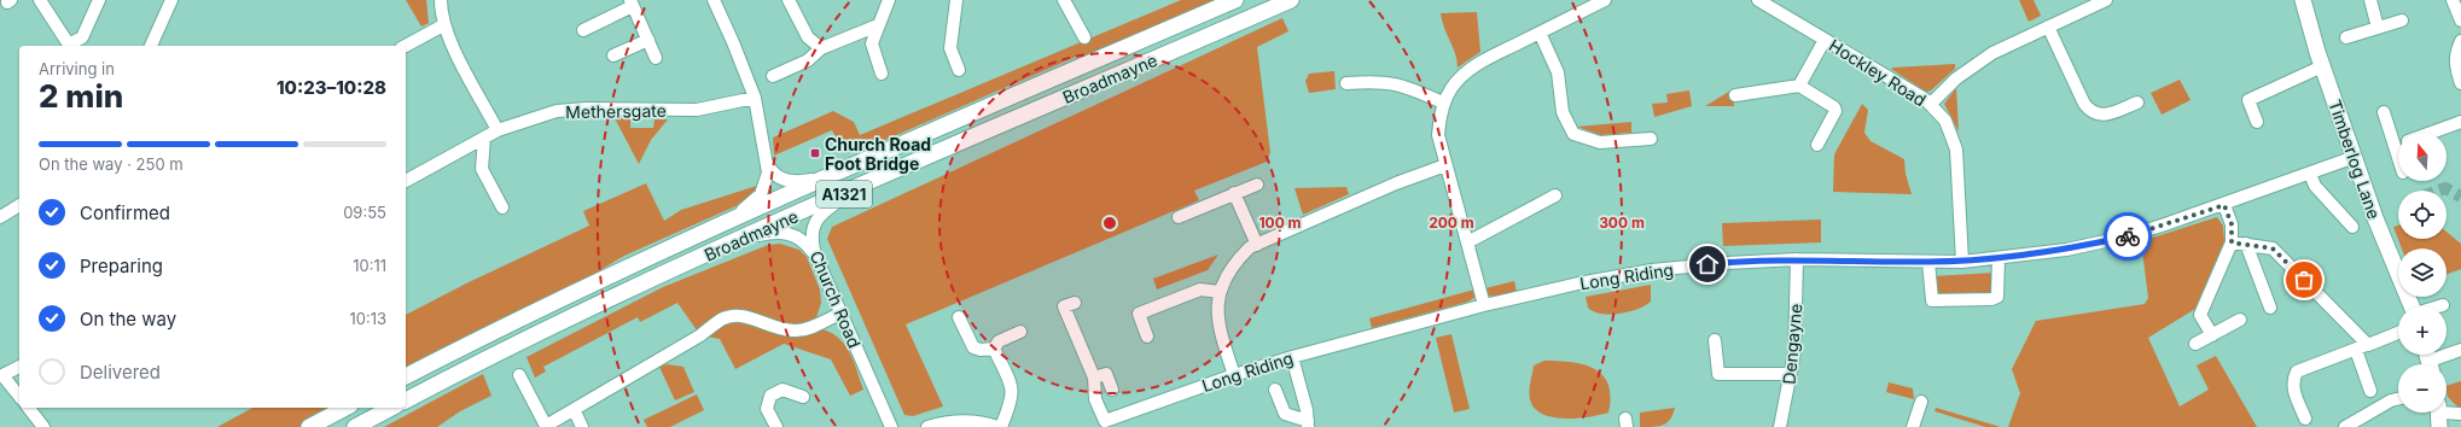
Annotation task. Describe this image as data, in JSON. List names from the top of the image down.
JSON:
{
  "streets": {
    "main road": ["Broadmayne", "Timberlog Lane", "A1321"],
    "street": [
      "Hockley Road",
      "Methersgate",
      "Long Riding",
      "Church Road",
      "Dengayne"
    ]
  },
  "crossings": [
    ["Hockley Road", "Long Riding"],
    ["Broadmayne", "Church Road"],
    ["Timberlog Lane", "Long Riding"],
    ["Long Riding", "Dengayne"]
  ],
  "places": {
    "transit": ["Church Road Foot Bridge"]
  },
  "north": "top",
  "page": {
    "heading": ["2 min", "Arriving in", "10:23–10:28"],
    "bar": "On the way · 250 m",
    "map_buttons": ["+", "−"],
    "list": [
      ["Confirmed", "09:55"],
      ["Preparing", "10:11"],
      ["On the way", "10:13"],
      "Delivered"
    ]
  },
  "rings": ["100 m", "200 m", "300 m"]
}
